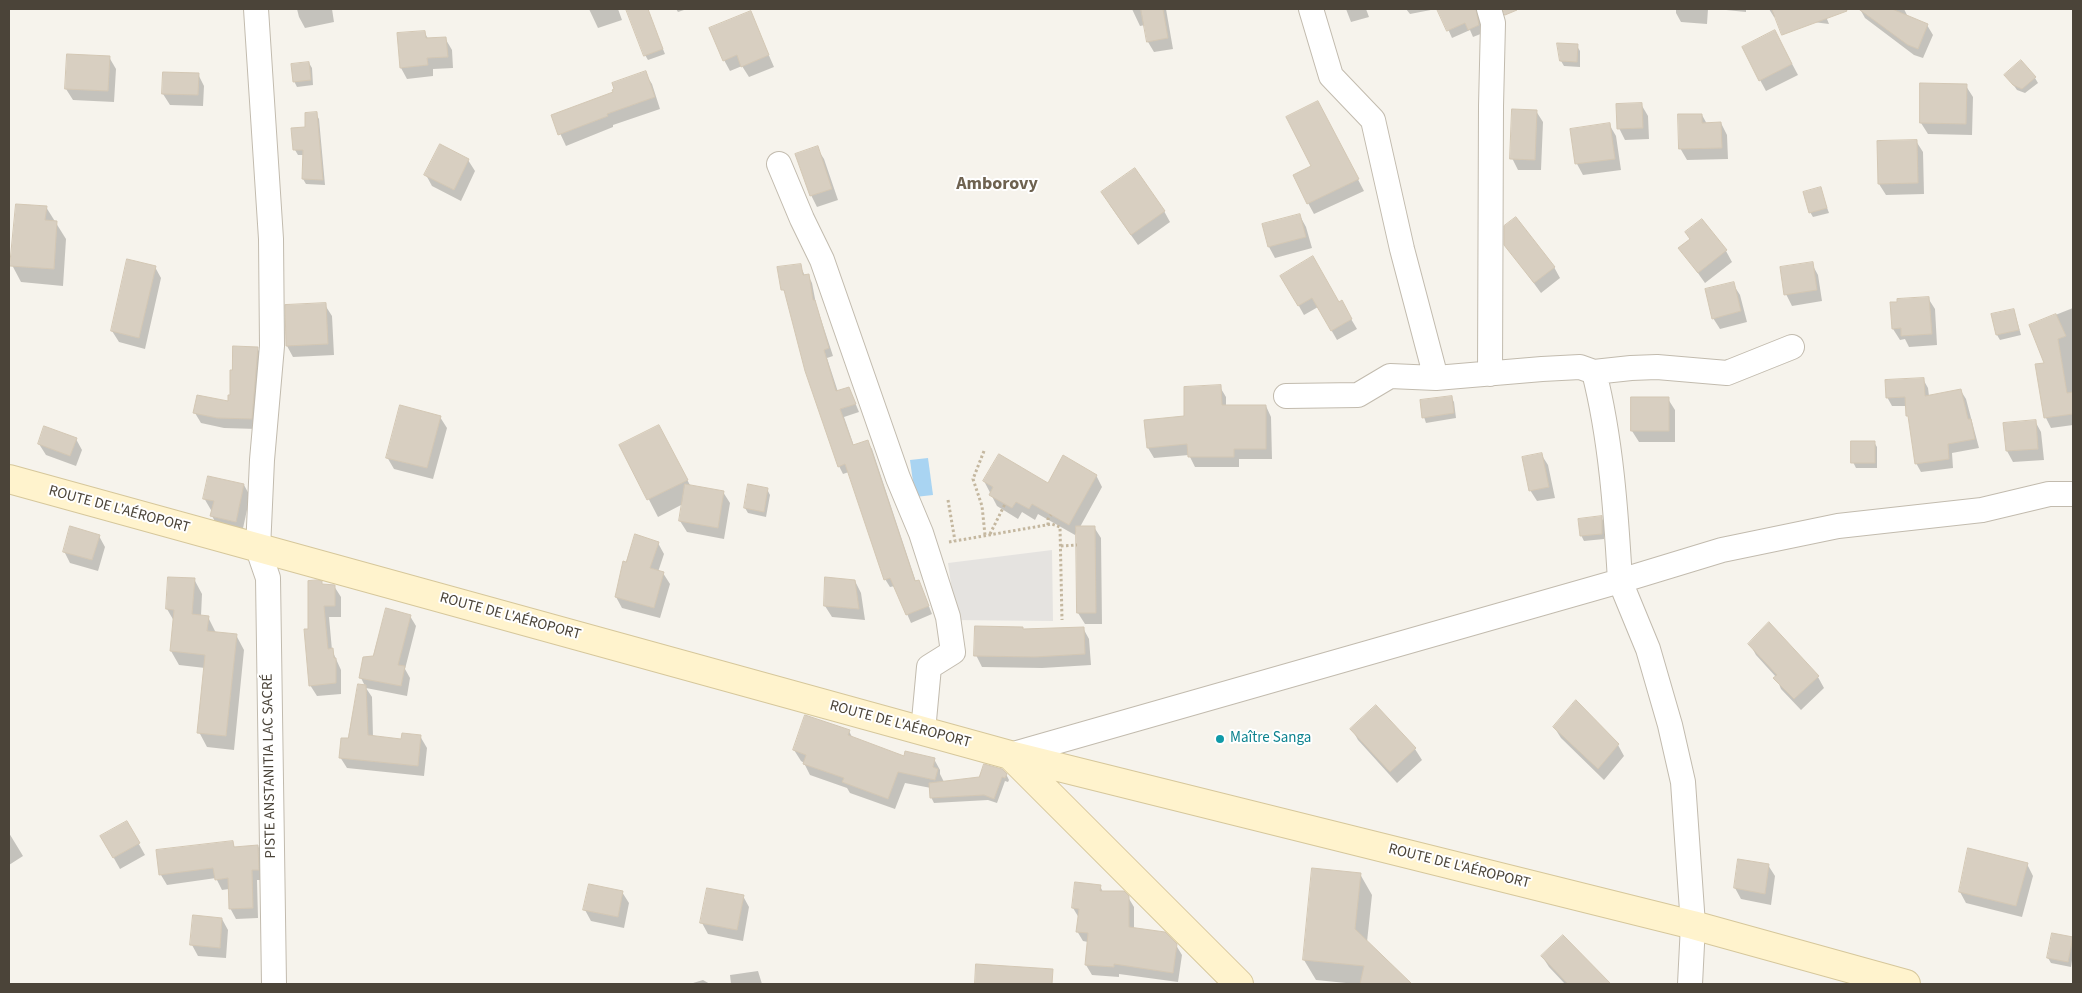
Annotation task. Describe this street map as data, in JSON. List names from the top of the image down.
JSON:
{
  "streets": {
    "main road": ["ROUTE DE L'AÉROPORT"],
    "street": ["PISTE ANSTANITIA LAC SACRÉ"]
  },
  "crossings": [
    ["ROUTE DE L'AÉROPORT", "PISTE ANSTANITIA LAC SACRÉ"]
  ],
  "districts": ["Amborovy"],
  "places": ["Maître Sanga"]
}
